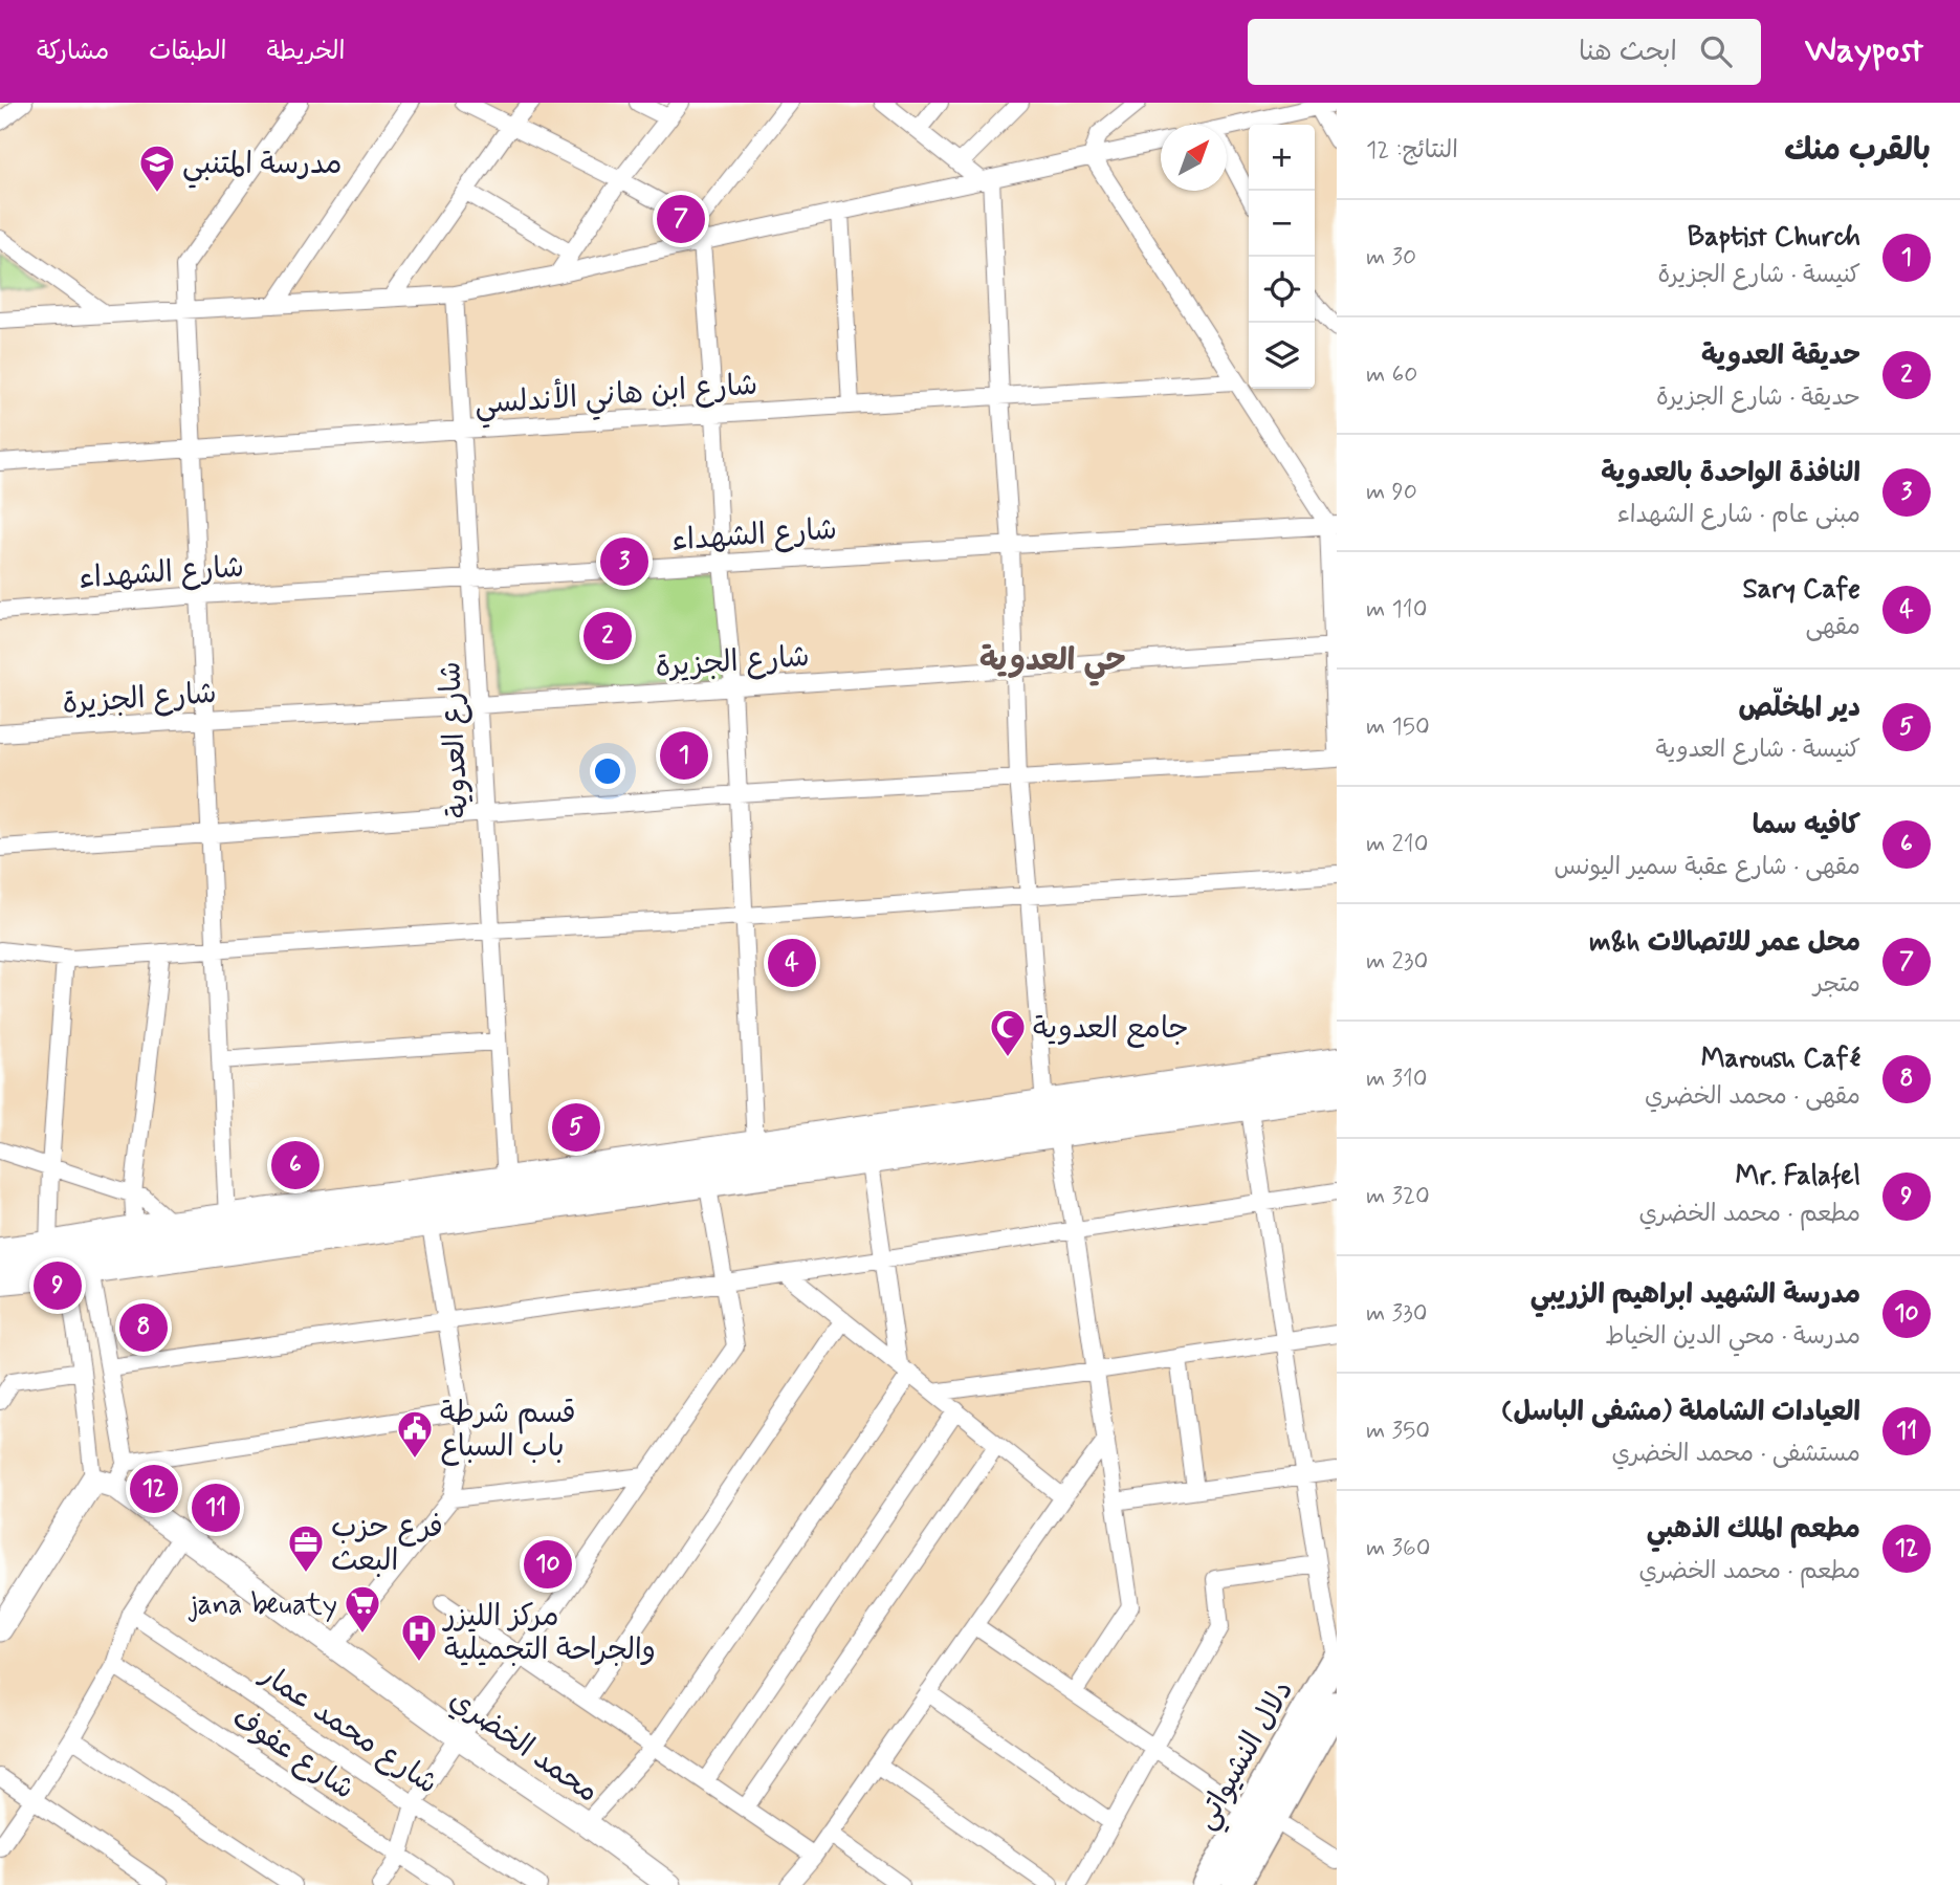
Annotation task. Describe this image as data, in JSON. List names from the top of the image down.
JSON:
{
  "streets": {
    "main road": ["دلال النشيواتي"],
    "street": [
      "شارع ابن هاني الأندلسي",
      "شارع الشهداء",
      "شارع الجزيرة",
      "شارع العدوية",
      "شارع محمد عمار",
      "محمد الخضري",
      "شارع عفوف"
    ]
  },
  "crossings": [
    ["شارع ابن هاني الأندلسي", "شارع العدوية"],
    ["شارع الشهداء", "شارع العدوية"],
    ["شارع الجزيرة", "شارع العدوية"]
  ],
  "districts": ["حي العدوية"],
  "places": {
    "school or university": ["مدرسة المتنبي"],
    "mosque": ["جامع العدوية"],
    "public building": ["قسم شرطة باب السباع"],
    "office": ["فرع حزب البعث"],
    "supermarket": ["jana beuaty"],
    "hospital": ["مركز الليزر والجراحة التجميلية"]
  },
  "north": "top right",
  "page": {
    "header": "Waypost",
    "search": "ابحث هنا",
    "nav": ["الخريطة", "الطبقات", "مشاركة"],
    "heading": ["بالقرب منك", "النتائج: 12"],
    "map_buttons": ["+", "−"],
    "pins": [
      "7",
      "3",
      "2",
      "1",
      "4",
      "5",
      "6",
      "9",
      "8",
      "12",
      "11",
      "10"
    ],
    "list": [
      {
        "mark": "1",
        "name": "Baptist Church",
        "note": "كنيسة · شارع الجزيرة",
        "value": "30 m"
      },
      {
        "mark": "2",
        "name": "حديقة العدوية",
        "note": "حديقة · شارع الجزيرة",
        "value": "60 m"
      },
      {
        "mark": "3",
        "name": "النافذة الواحدة بالعدوية",
        "note": "مبنى عام · شارع الشهداء",
        "value": "90 m"
      },
      {
        "mark": "4",
        "name": "Sary Cafe",
        "note": "مقهى",
        "value": "110 m"
      },
      {
        "mark": "5",
        "name": "دير المخلّص",
        "note": "كنيسة · شارع العدوية",
        "value": "150 m"
      },
      {
        "mark": "6",
        "name": "كافيه سما",
        "note": "مقهى · شارع عقبة سمير اليونس",
        "value": "210 m"
      },
      {
        "mark": "7",
        "name": "محل عمر للاتصالات m&h",
        "note": "متجر",
        "value": "230 m"
      },
      {
        "mark": "8",
        "name": "Maroush Café",
        "note": "مقهى · محمد الخضري",
        "value": "310 m"
      },
      {
        "mark": "9",
        "name": "Mr. Falafel",
        "note": "مطعم · محمد الخضري",
        "value": "320 m"
      },
      {
        "mark": "10",
        "name": "مدرسة الشهيد ابراهيم الزريبي",
        "note": "مدرسة · محي الدين الخياط",
        "value": "330 m"
      },
      {
        "mark": "11",
        "name": "العيادات الشاملة (مشفى الباسل)",
        "note": "مستشفى · محمد الخضري",
        "value": "350 m"
      },
      {
        "mark": "12",
        "name": "مطعم الملك الذهبي",
        "note": "مطعم · محمد الخضري",
        "value": "360 m"
      }
    ]
  }
}
